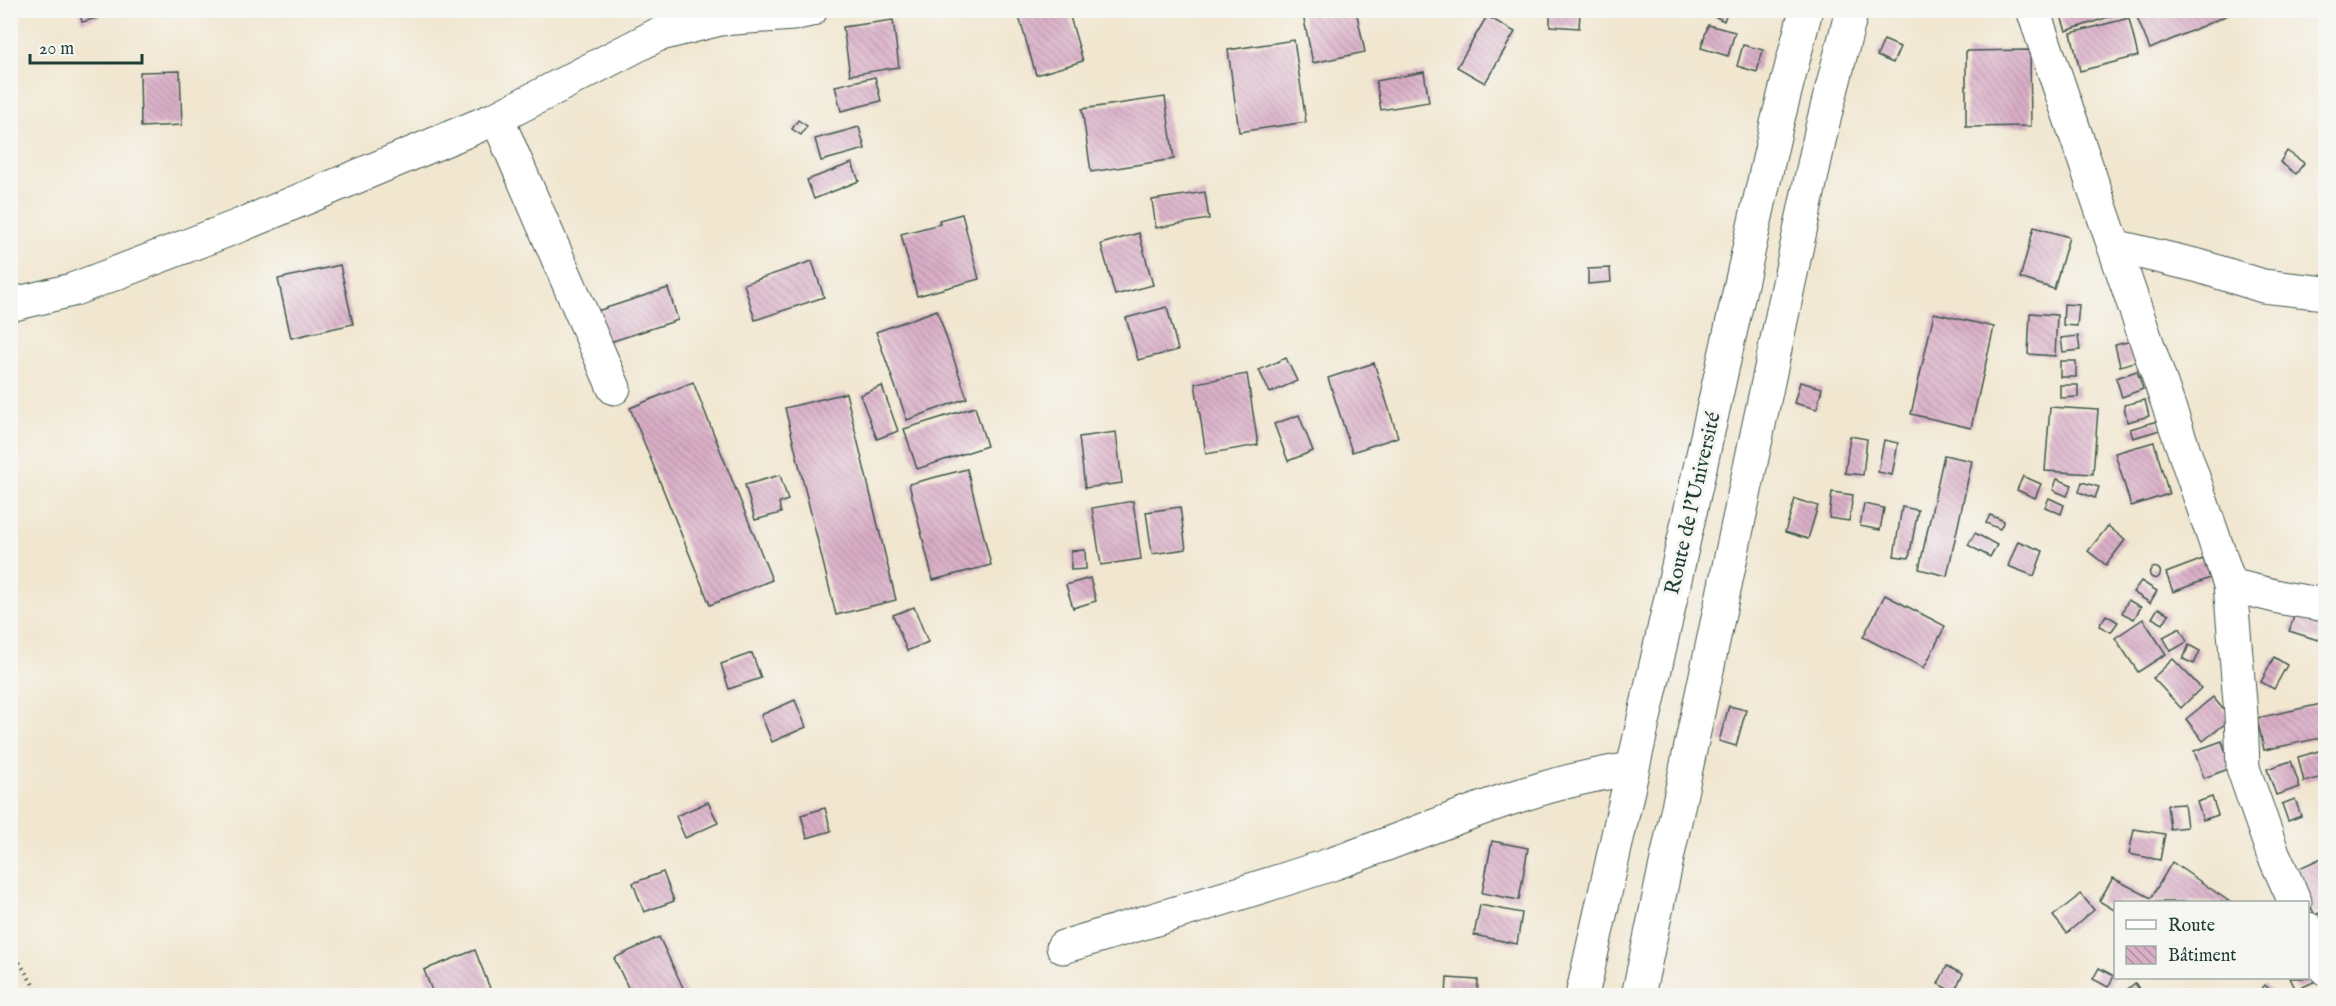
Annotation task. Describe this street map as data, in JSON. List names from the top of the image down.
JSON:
{
  "streets": {
    "main road": ["Route de l'Université"]
  },
  "legend": ["Route", "Bâtiment"],
  "scale_bar": "20 m"
}
